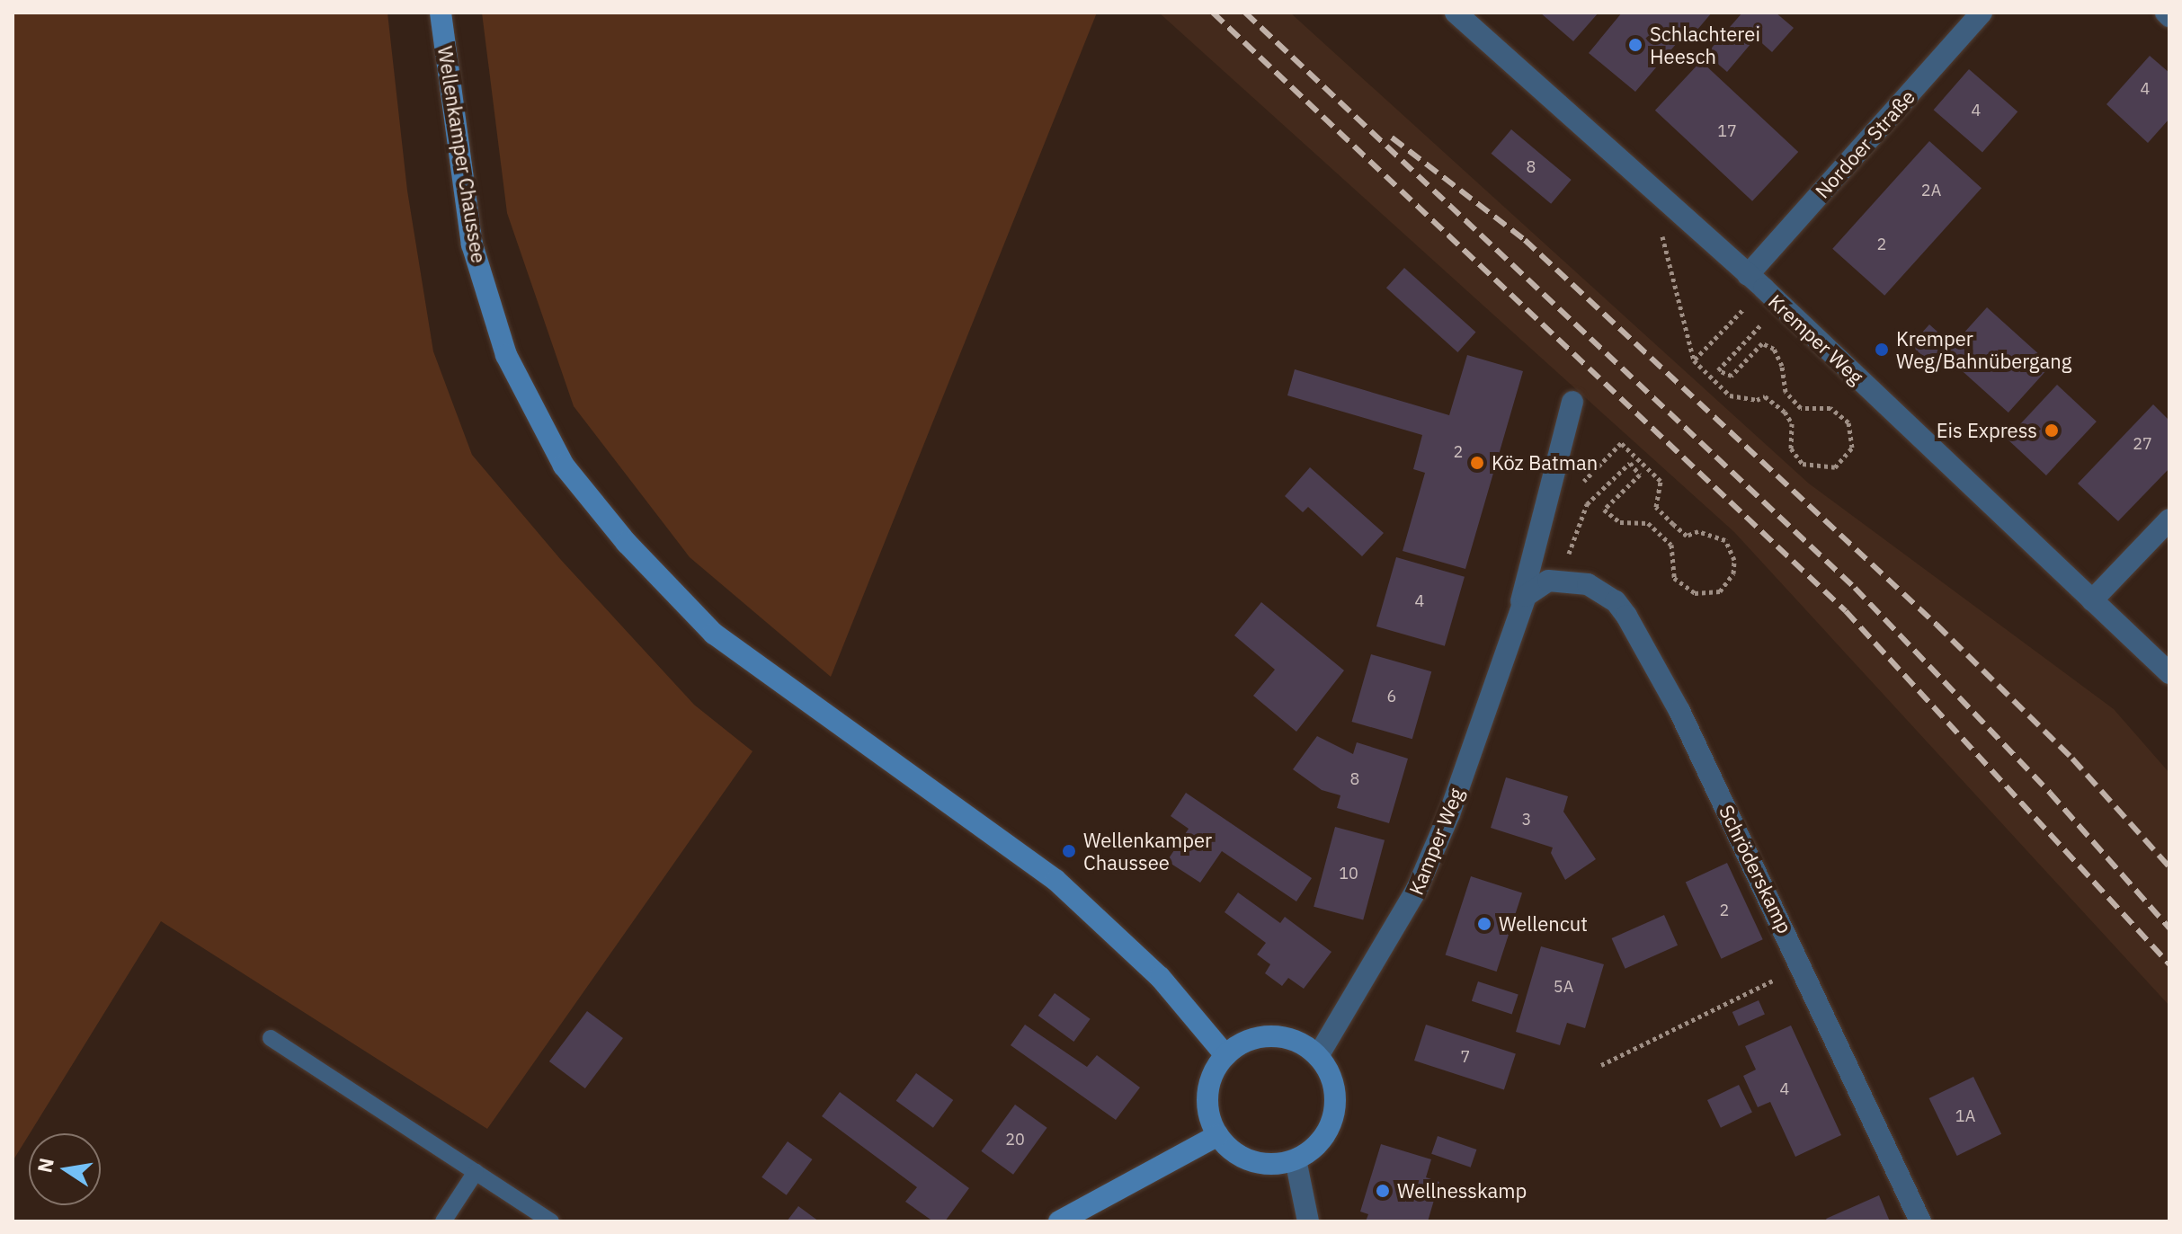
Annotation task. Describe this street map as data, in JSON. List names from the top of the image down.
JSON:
{
  "streets": {
    "main road": ["Wellenkamper Chaussee"],
    "street": [
      "Nordoer Straße",
      "Kremper Weg",
      "Kamper Weg",
      "Schröderskamp"
    ]
  },
  "crossings": [
    ["Nordoer Straße", "Kremper Weg"],
    ["Wellenkamper Chaussee", "Kamper Weg"],
    ["Kamper Weg", "Schröderskamp"]
  ],
  "places": [
    "Schlachterei Heesch",
    "Kremper Weg/Bahnübergang",
    "Eis Express",
    "Köz Batman",
    "Wellenkamper Chaussee",
    "Wellencut",
    "Wellnesskamp"
  ],
  "house_numbers": [
    "4",
    "4",
    "17",
    "8",
    "2A",
    "2",
    "27",
    "2",
    "4",
    "6",
    "8",
    "3",
    "10",
    "2",
    "5A",
    "7",
    "4",
    "1A",
    "20"
  ],
  "north": "left"
}
